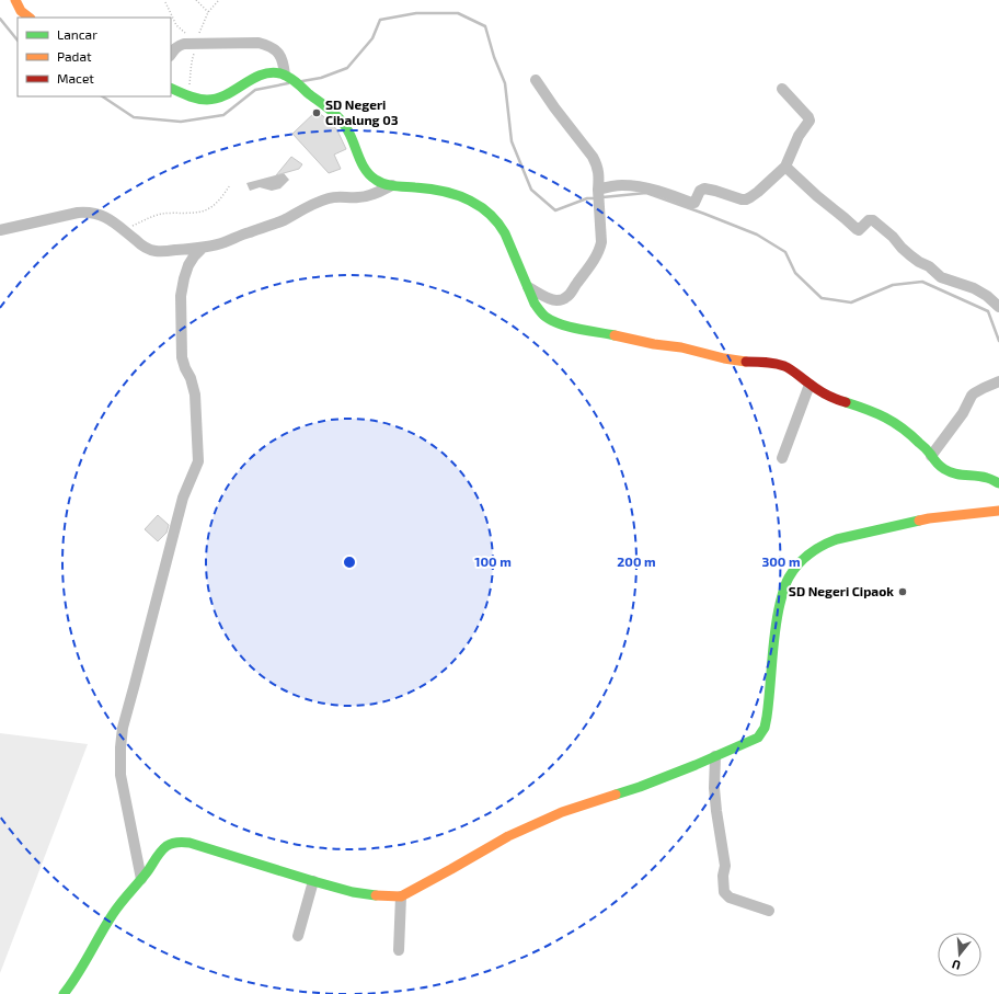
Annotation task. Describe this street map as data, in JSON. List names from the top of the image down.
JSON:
{
  "places": ["SD Negeri Cibalung 03", "SD Negeri Cipaok"],
  "legend": ["Lancar", "Padat", "Macet"],
  "north": "bottom",
  "rings": ["100 m", "200 m", "300 m"]
}
